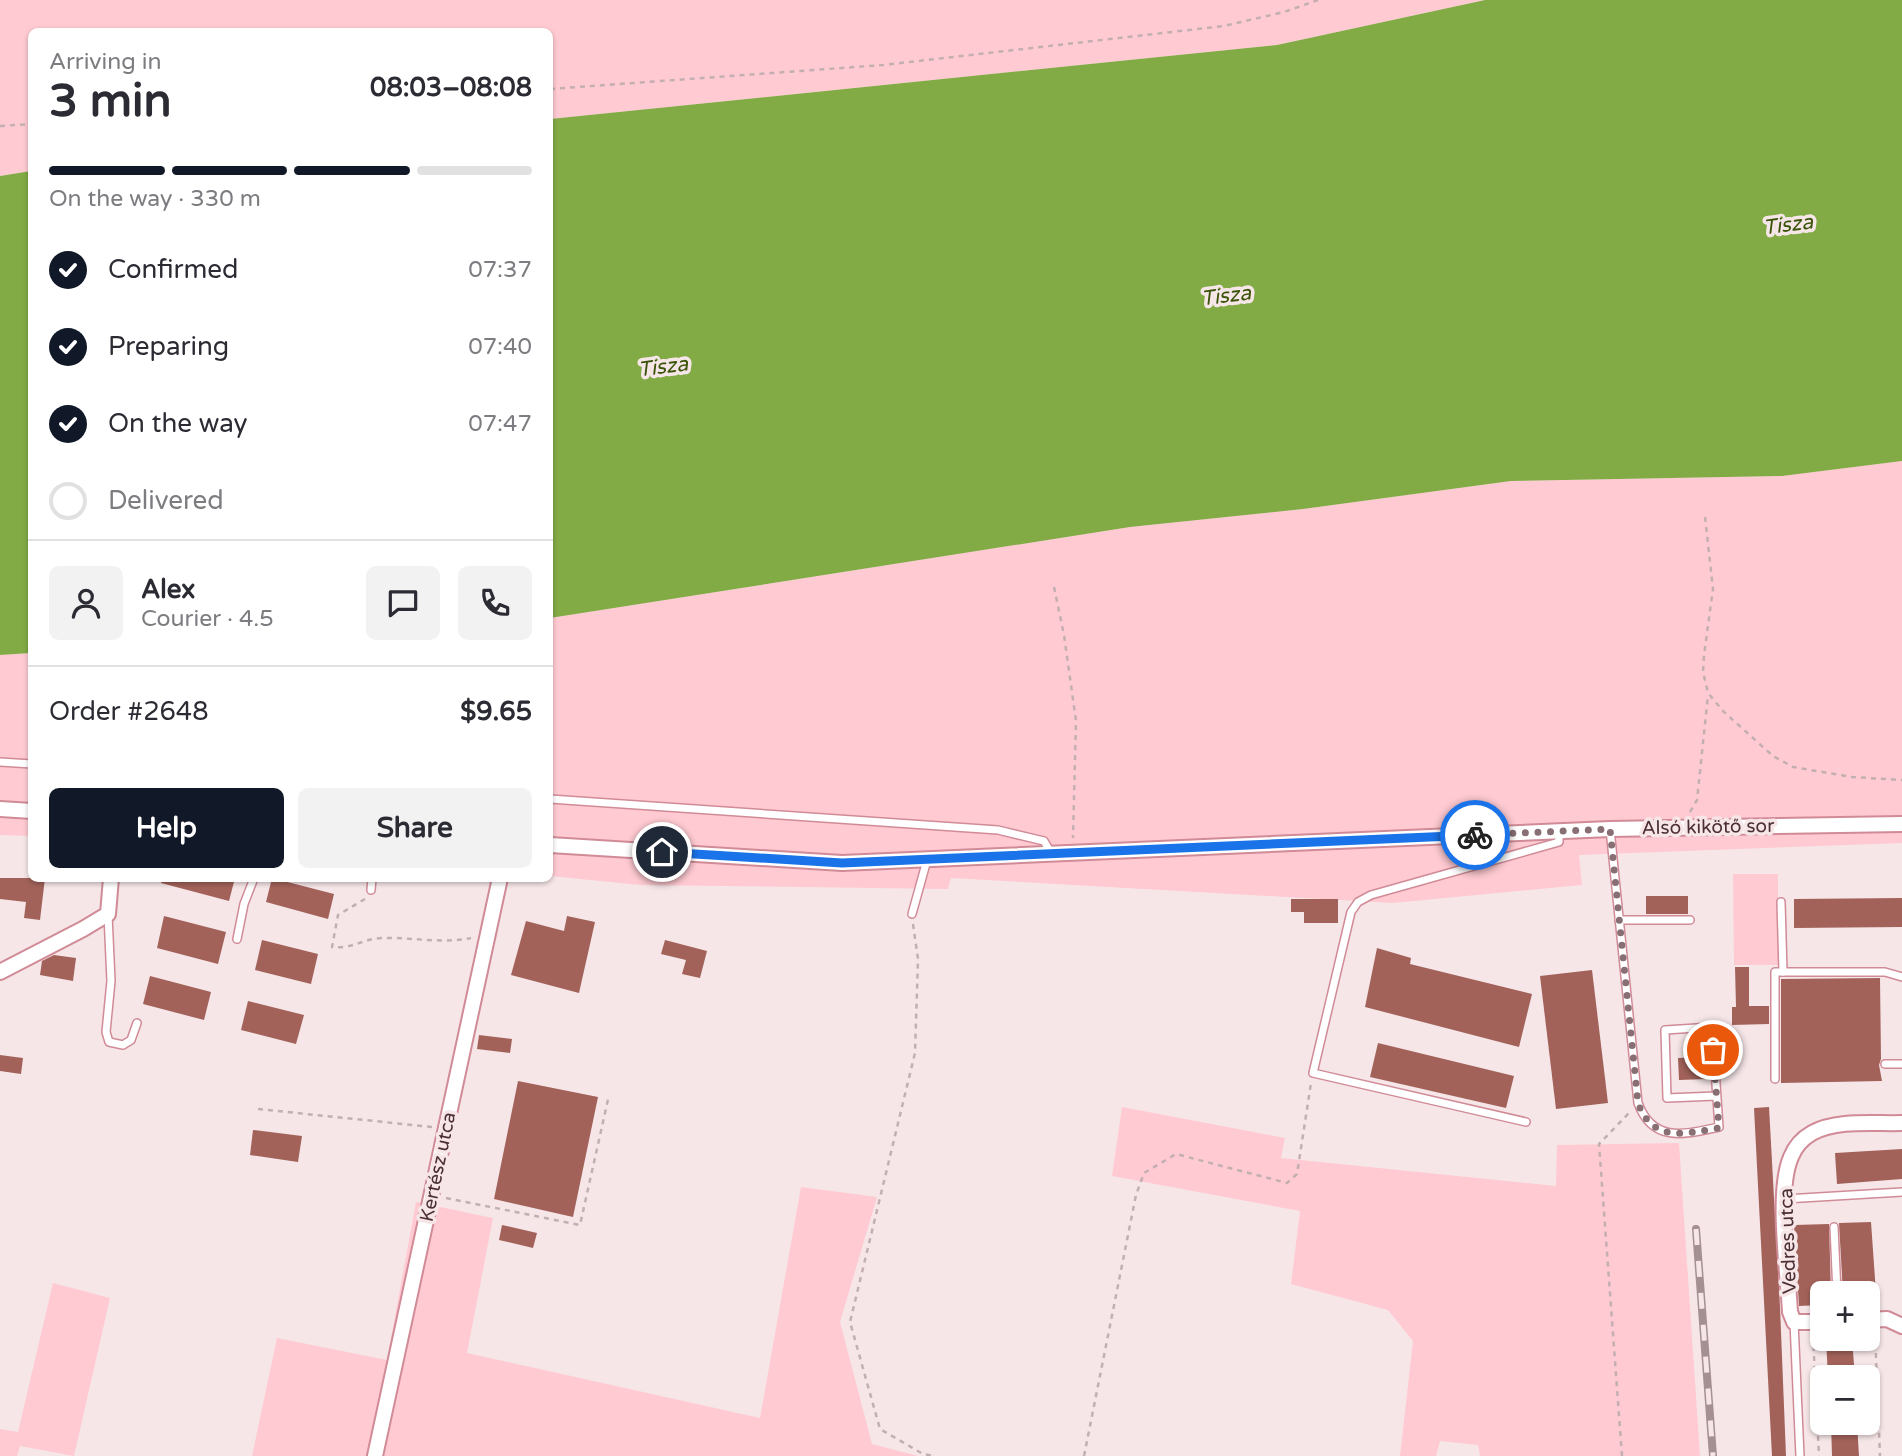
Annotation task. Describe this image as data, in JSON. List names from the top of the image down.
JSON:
{
  "streets": {
    "street": ["Alsó kikötő sor", "Kertész utca", "Vedres utca"]
  },
  "water": ["Tisza"],
  "page": {
    "heading": ["3 min", "Arriving in", "08:03–08:08"],
    "panel": [
      "Alex",
      "Courier · 4.5",
      "Order #2648",
      "$9.65"
    ],
    "bar": "On the way · 330 m",
    "list": [
      ["Confirmed", "07:37"],
      ["Preparing", "07:40"],
      ["On the way", "07:47"],
      "Delivered"
    ],
    "buttons": ["Help", "Share"],
    "map_buttons": ["+", "−"]
  }
}
